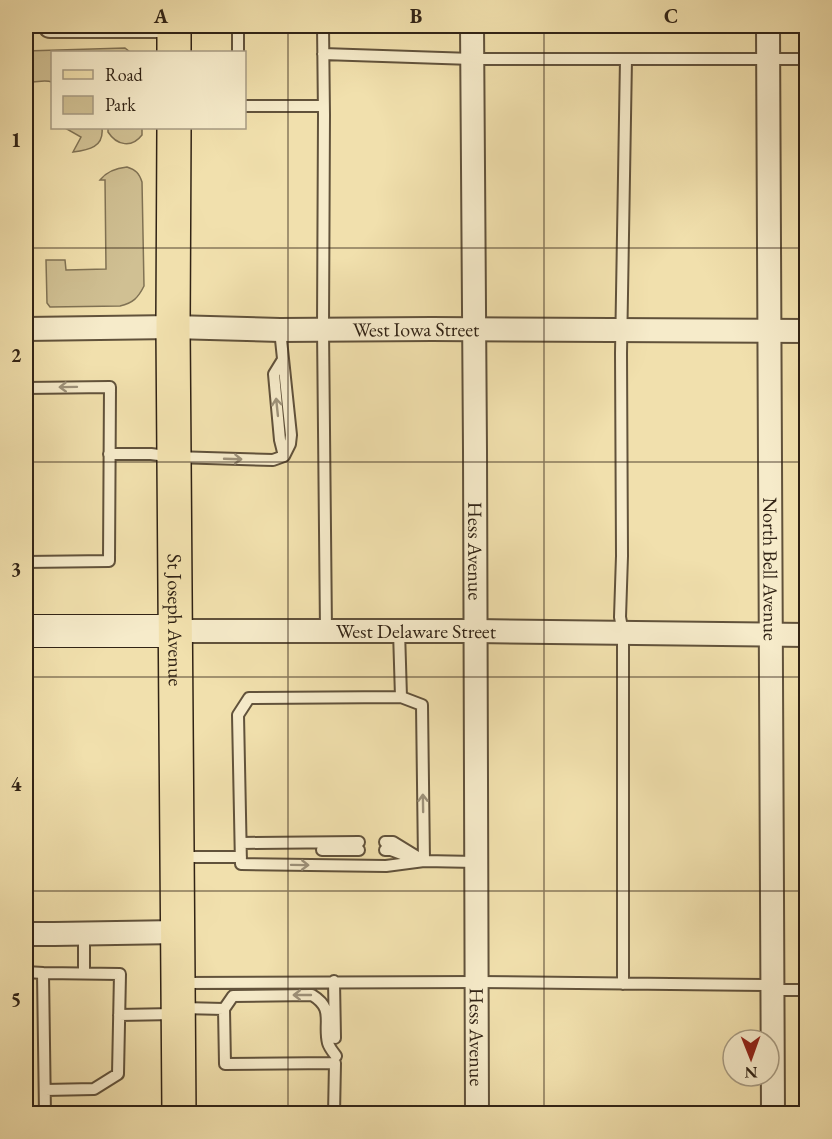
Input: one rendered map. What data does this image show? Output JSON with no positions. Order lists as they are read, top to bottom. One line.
{"streets":{"main road":["St Joseph Avenue","West Delaware Street"],"street":["West Iowa Street","Hess Avenue","North Bell Avenue"]},"crossings":[["West Iowa Street","Hess Avenue"],["West Iowa Street","North Bell Avenue"],["West Iowa Street","St Joseph Avenue"],["Hess Avenue","West Delaware Street"],["North Bell Avenue","West Delaware Street"],["St Joseph Avenue","West Delaware Street"]],"legend":["Road","Park"],"north":"bottom","grid":{"columns":["A","B","C"],"rows":["1","2","3","4","5"]}}
